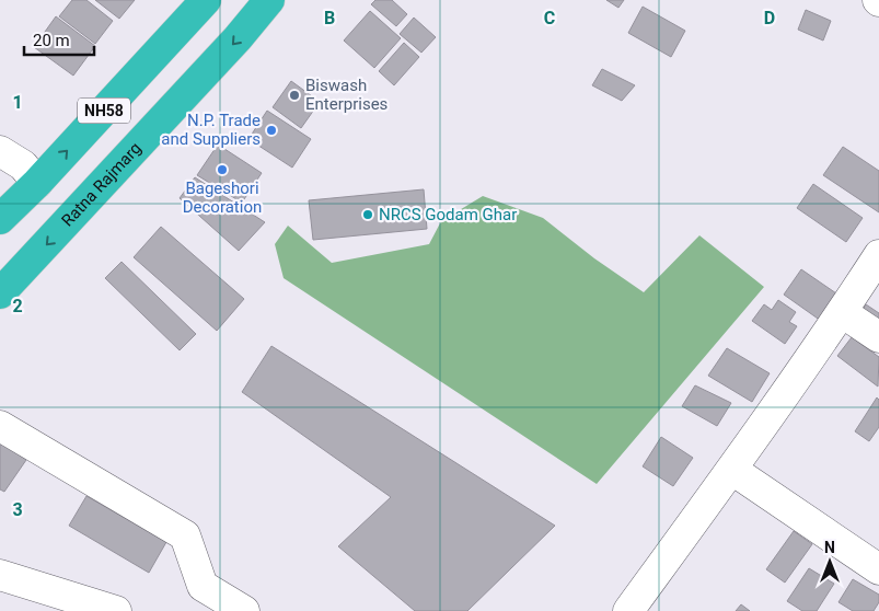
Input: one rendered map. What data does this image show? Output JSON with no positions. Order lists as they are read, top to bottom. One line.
{"streets":{"highway":["NH58","Ratna Rajmarg"]},"places":["Biswash Enterprises","N.P. Trade and Suppliers","Bageshori Decoration","NRCS Godam Ghar"],"scale_bar":"20 m","north":"top","grid":{"columns":["B","C","D"],"rows":["1","2","3"]}}
